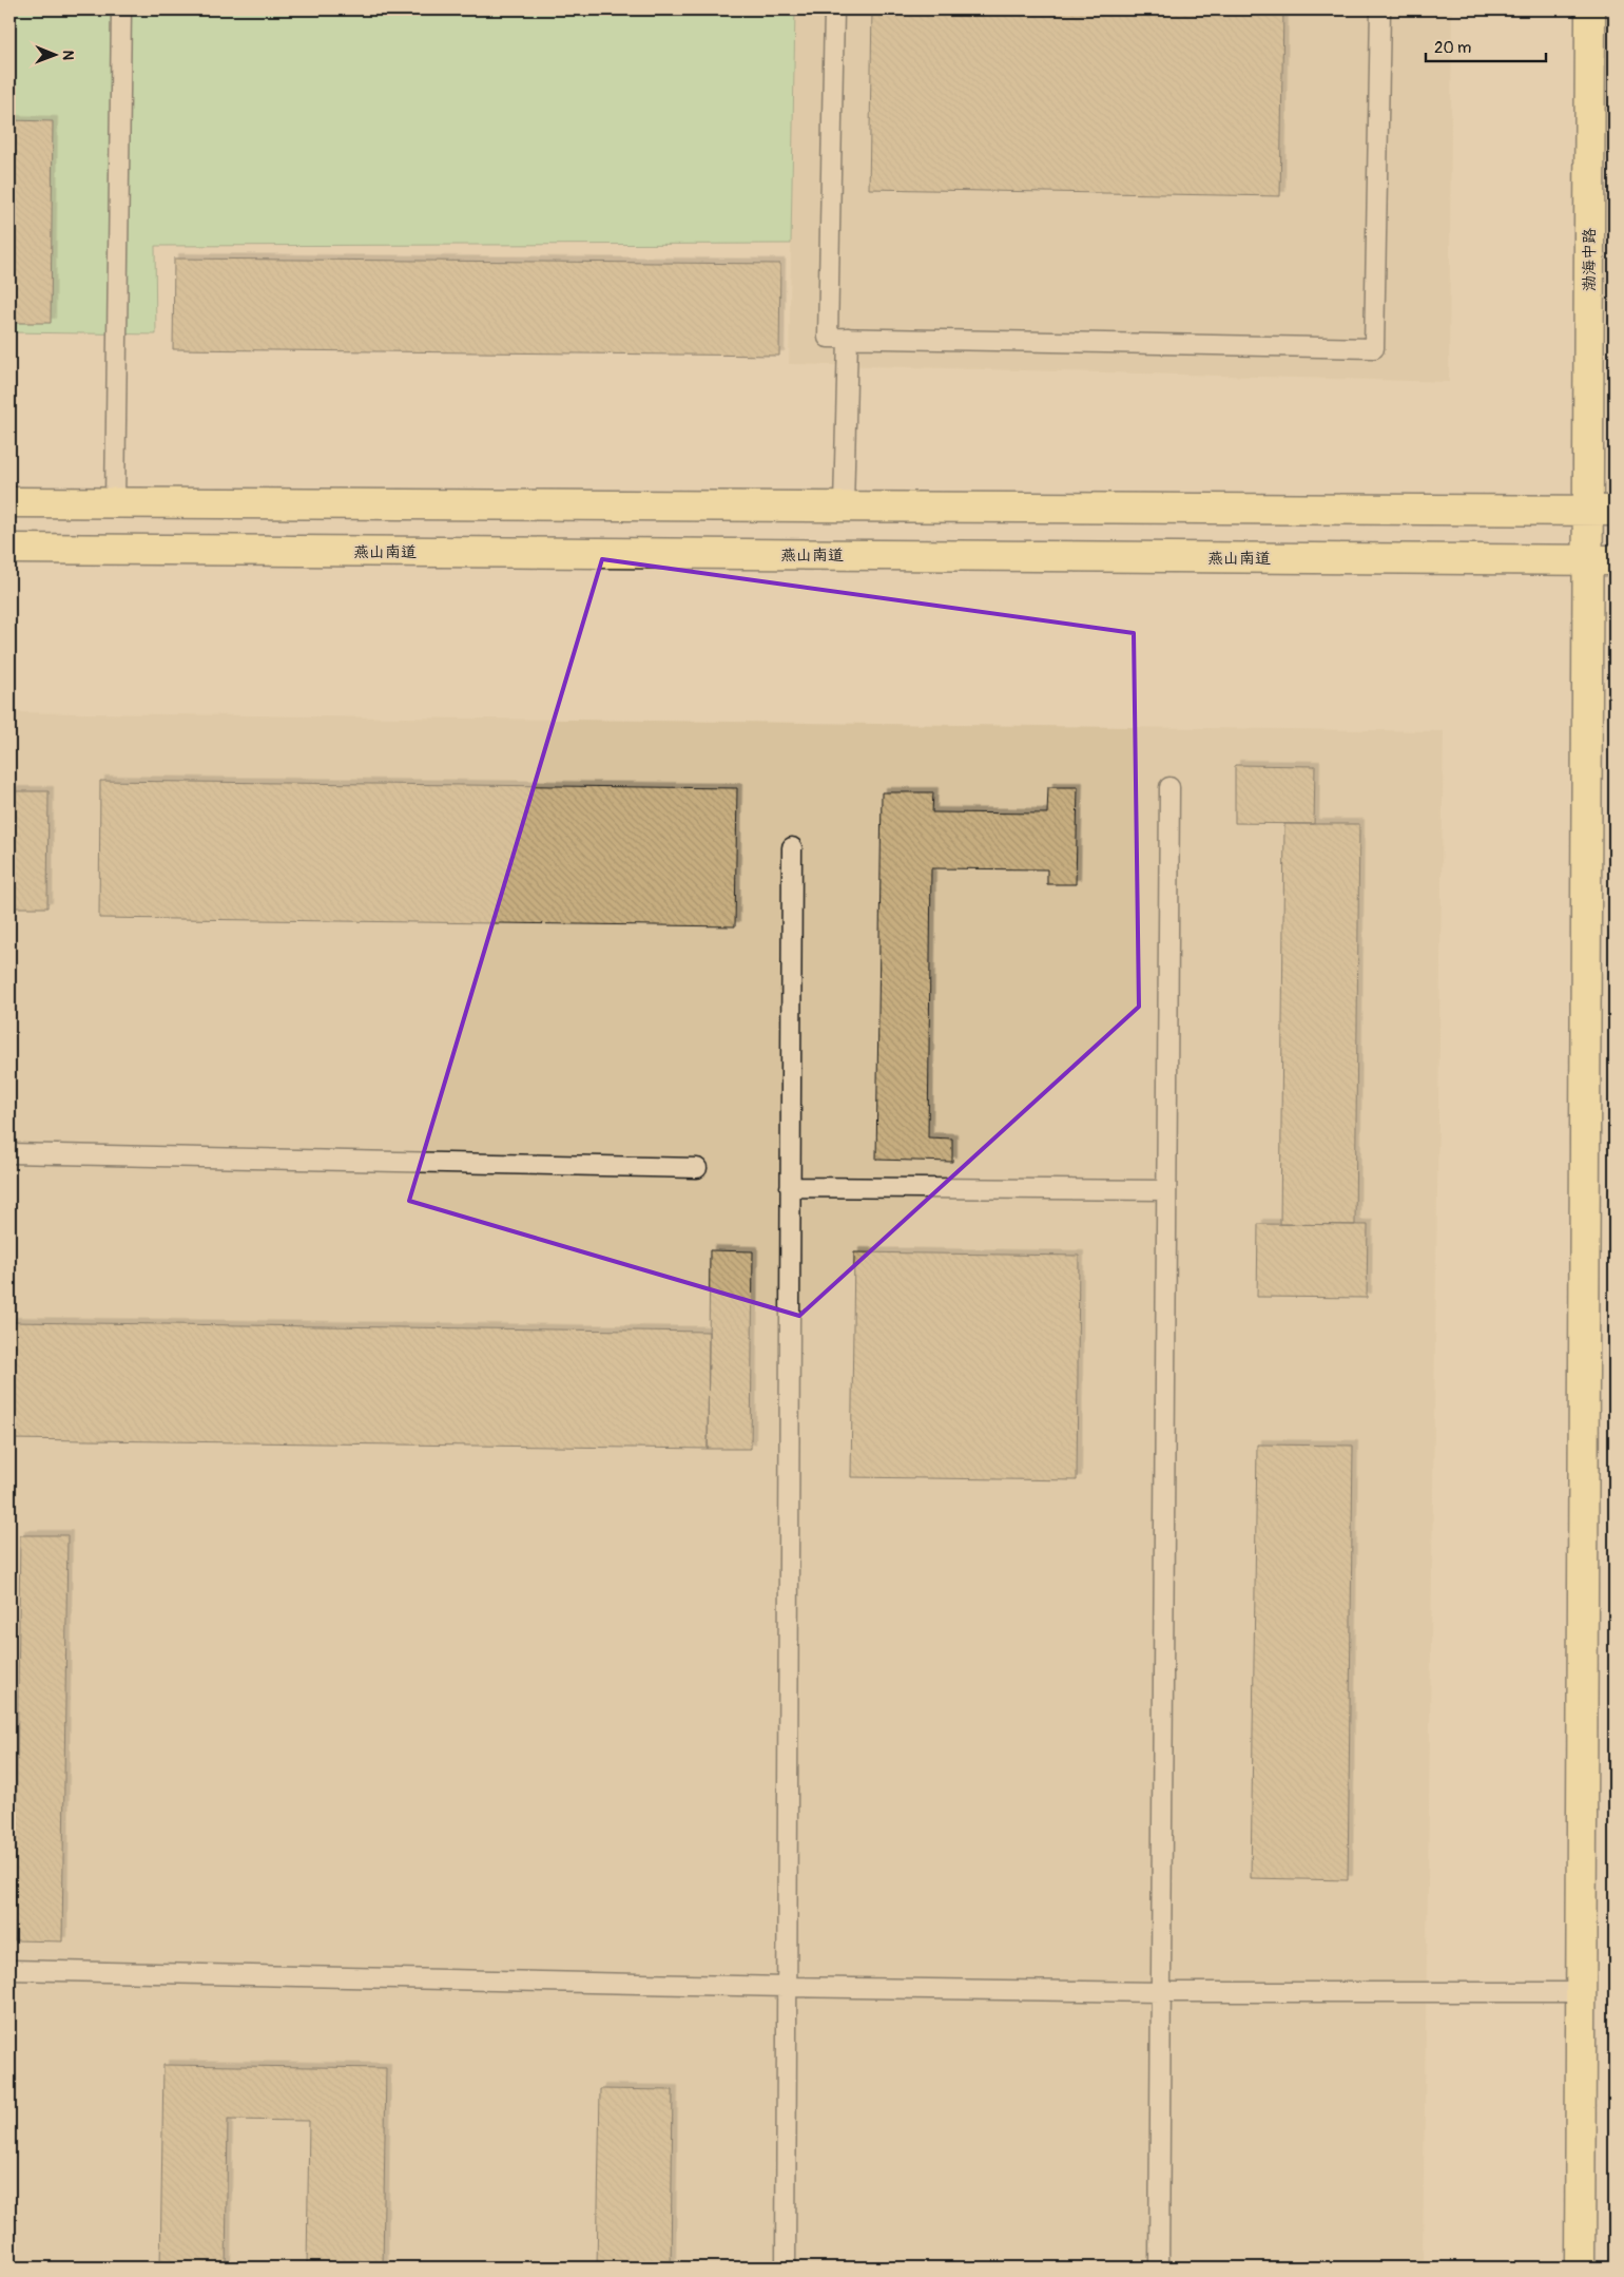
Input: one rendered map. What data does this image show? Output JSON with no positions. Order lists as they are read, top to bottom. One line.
{"streets":{"main road":["渤海中路","燕山南道"]},"crossings":[["渤海中路","燕山南道"]],"scale_bar":"20 m","north":"right"}
